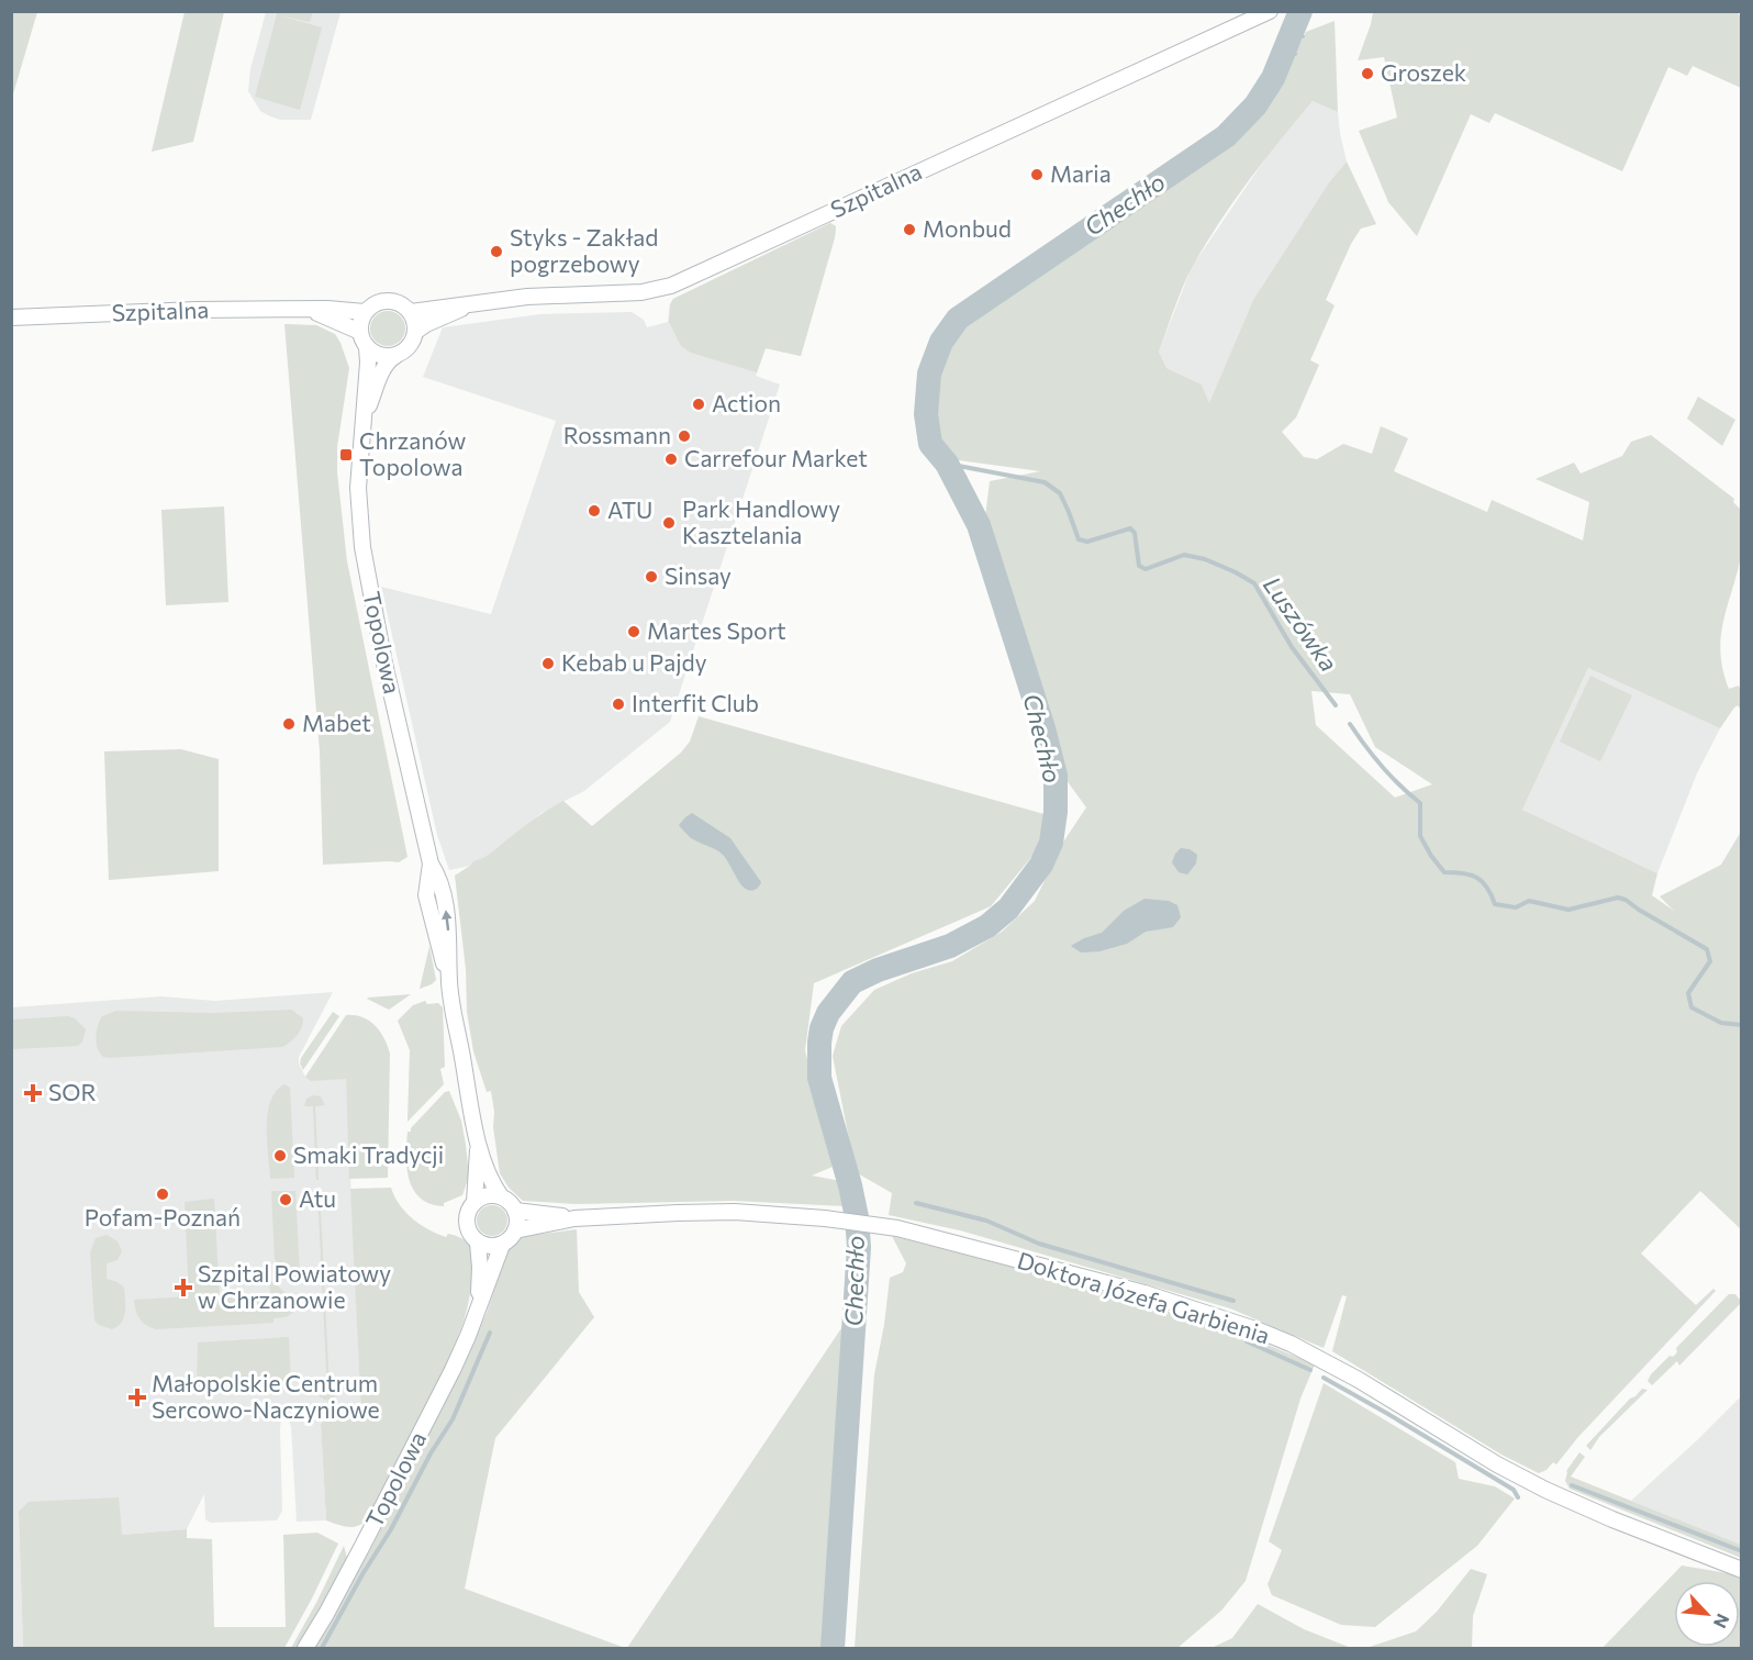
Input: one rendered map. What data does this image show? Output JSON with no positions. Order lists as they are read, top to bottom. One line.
{"streets":{"main road":["Szpitalna","Topolowa","Doktora Józefa Garbienia"]},"crossings":[["Szpitalna","Topolowa"],["Topolowa","Doktora Józefa Garbienia"]],"water":["Chechło","Luszówka"],"places":{"other":["Groszek","Maria","Monbud","Styks - Zakład pogrzebowy","Action","Rossmann","Carrefour Market","ATU","Park Handlowy Kasztelania","Sinsay","Martes Sport","Kebab u Pajdy","Interfit Club","Mabet","Smaki Tradycji","Pofam-Poznań","Atu"],"transit":["Chrzanów Topolowa"],"health":["SOR","Szpital Powiatowy w Chrzanowie","Małopolskie Centrum Sercowo-Naczyniowe"]},"north":"bottom right"}
